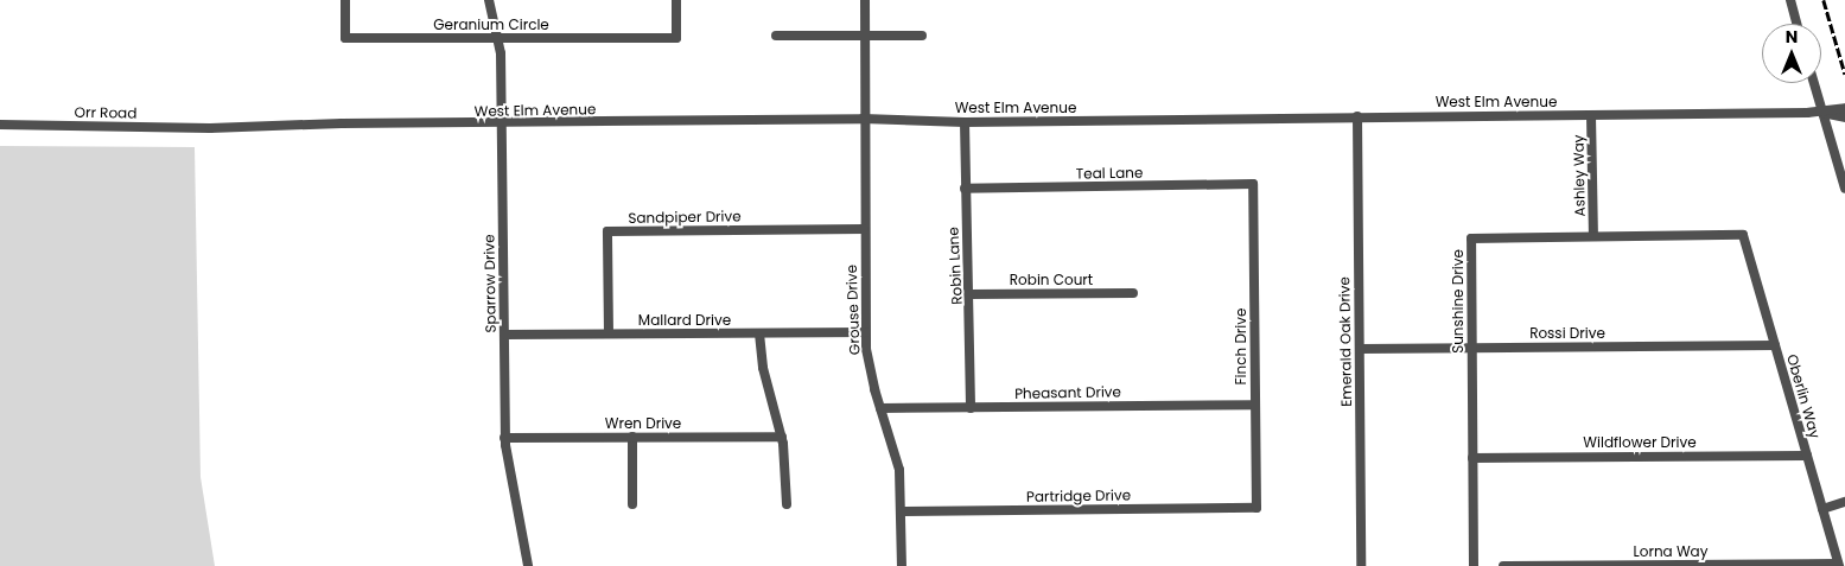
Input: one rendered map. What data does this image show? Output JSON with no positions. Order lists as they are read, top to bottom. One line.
{"streets":{"street":["Geranium Circle","West Elm Avenue","Orr Road","Teal Lane","Ashley Way","Sandpiper Drive","Robin Lane","Robin Court","Sparrow Drive","Sunshine Drive","Grouse Drive","Mallard Drive","Rossi Drive","Emerald Oak Drive","Finch Drive","Pheasant Drive","Oberlin Way","Wren Drive","Wildflower Drive","Partridge Drive","Lorna Way"]},"crossings":[["Geranium Circle","Sparrow Drive"],["West Elm Avenue","Orr Road"],["West Elm Avenue","Ashley Way"],["West Elm Avenue","Robin Lane"],["West Elm Avenue","Sparrow Drive"],["West Elm Avenue","Grouse Drive"],["West Elm Avenue","Emerald Oak Drive"],["Teal Lane","Robin Lane"],["Teal Lane","Finch Drive"],["Ashley Way","Sunshine Drive"],["Sandpiper Drive","Grouse Drive"],["Sandpiper Drive","Mallard Drive"],["Robin Lane","Robin Court"],["Robin Lane","Pheasant Drive"],["Sparrow Drive","Mallard Drive"],["Sparrow Drive","Wren Drive"],["Sunshine Drive","Rossi Drive"],["Sunshine Drive","Oberlin Way"],["Sunshine Drive","Wildflower Drive"],["Grouse Drive","Mallard Drive"],["Grouse Drive","Pheasant Drive"],["Grouse Drive","Partridge Drive"],["Rossi Drive","Emerald Oak Drive"],["Rossi Drive","Oberlin Way"],["Finch Drive","Pheasant Drive"],["Finch Drive","Partridge Drive"],["Oberlin Way","Wildflower Drive"],["Oberlin Way","Lorna Way"]],"north":"top"}
